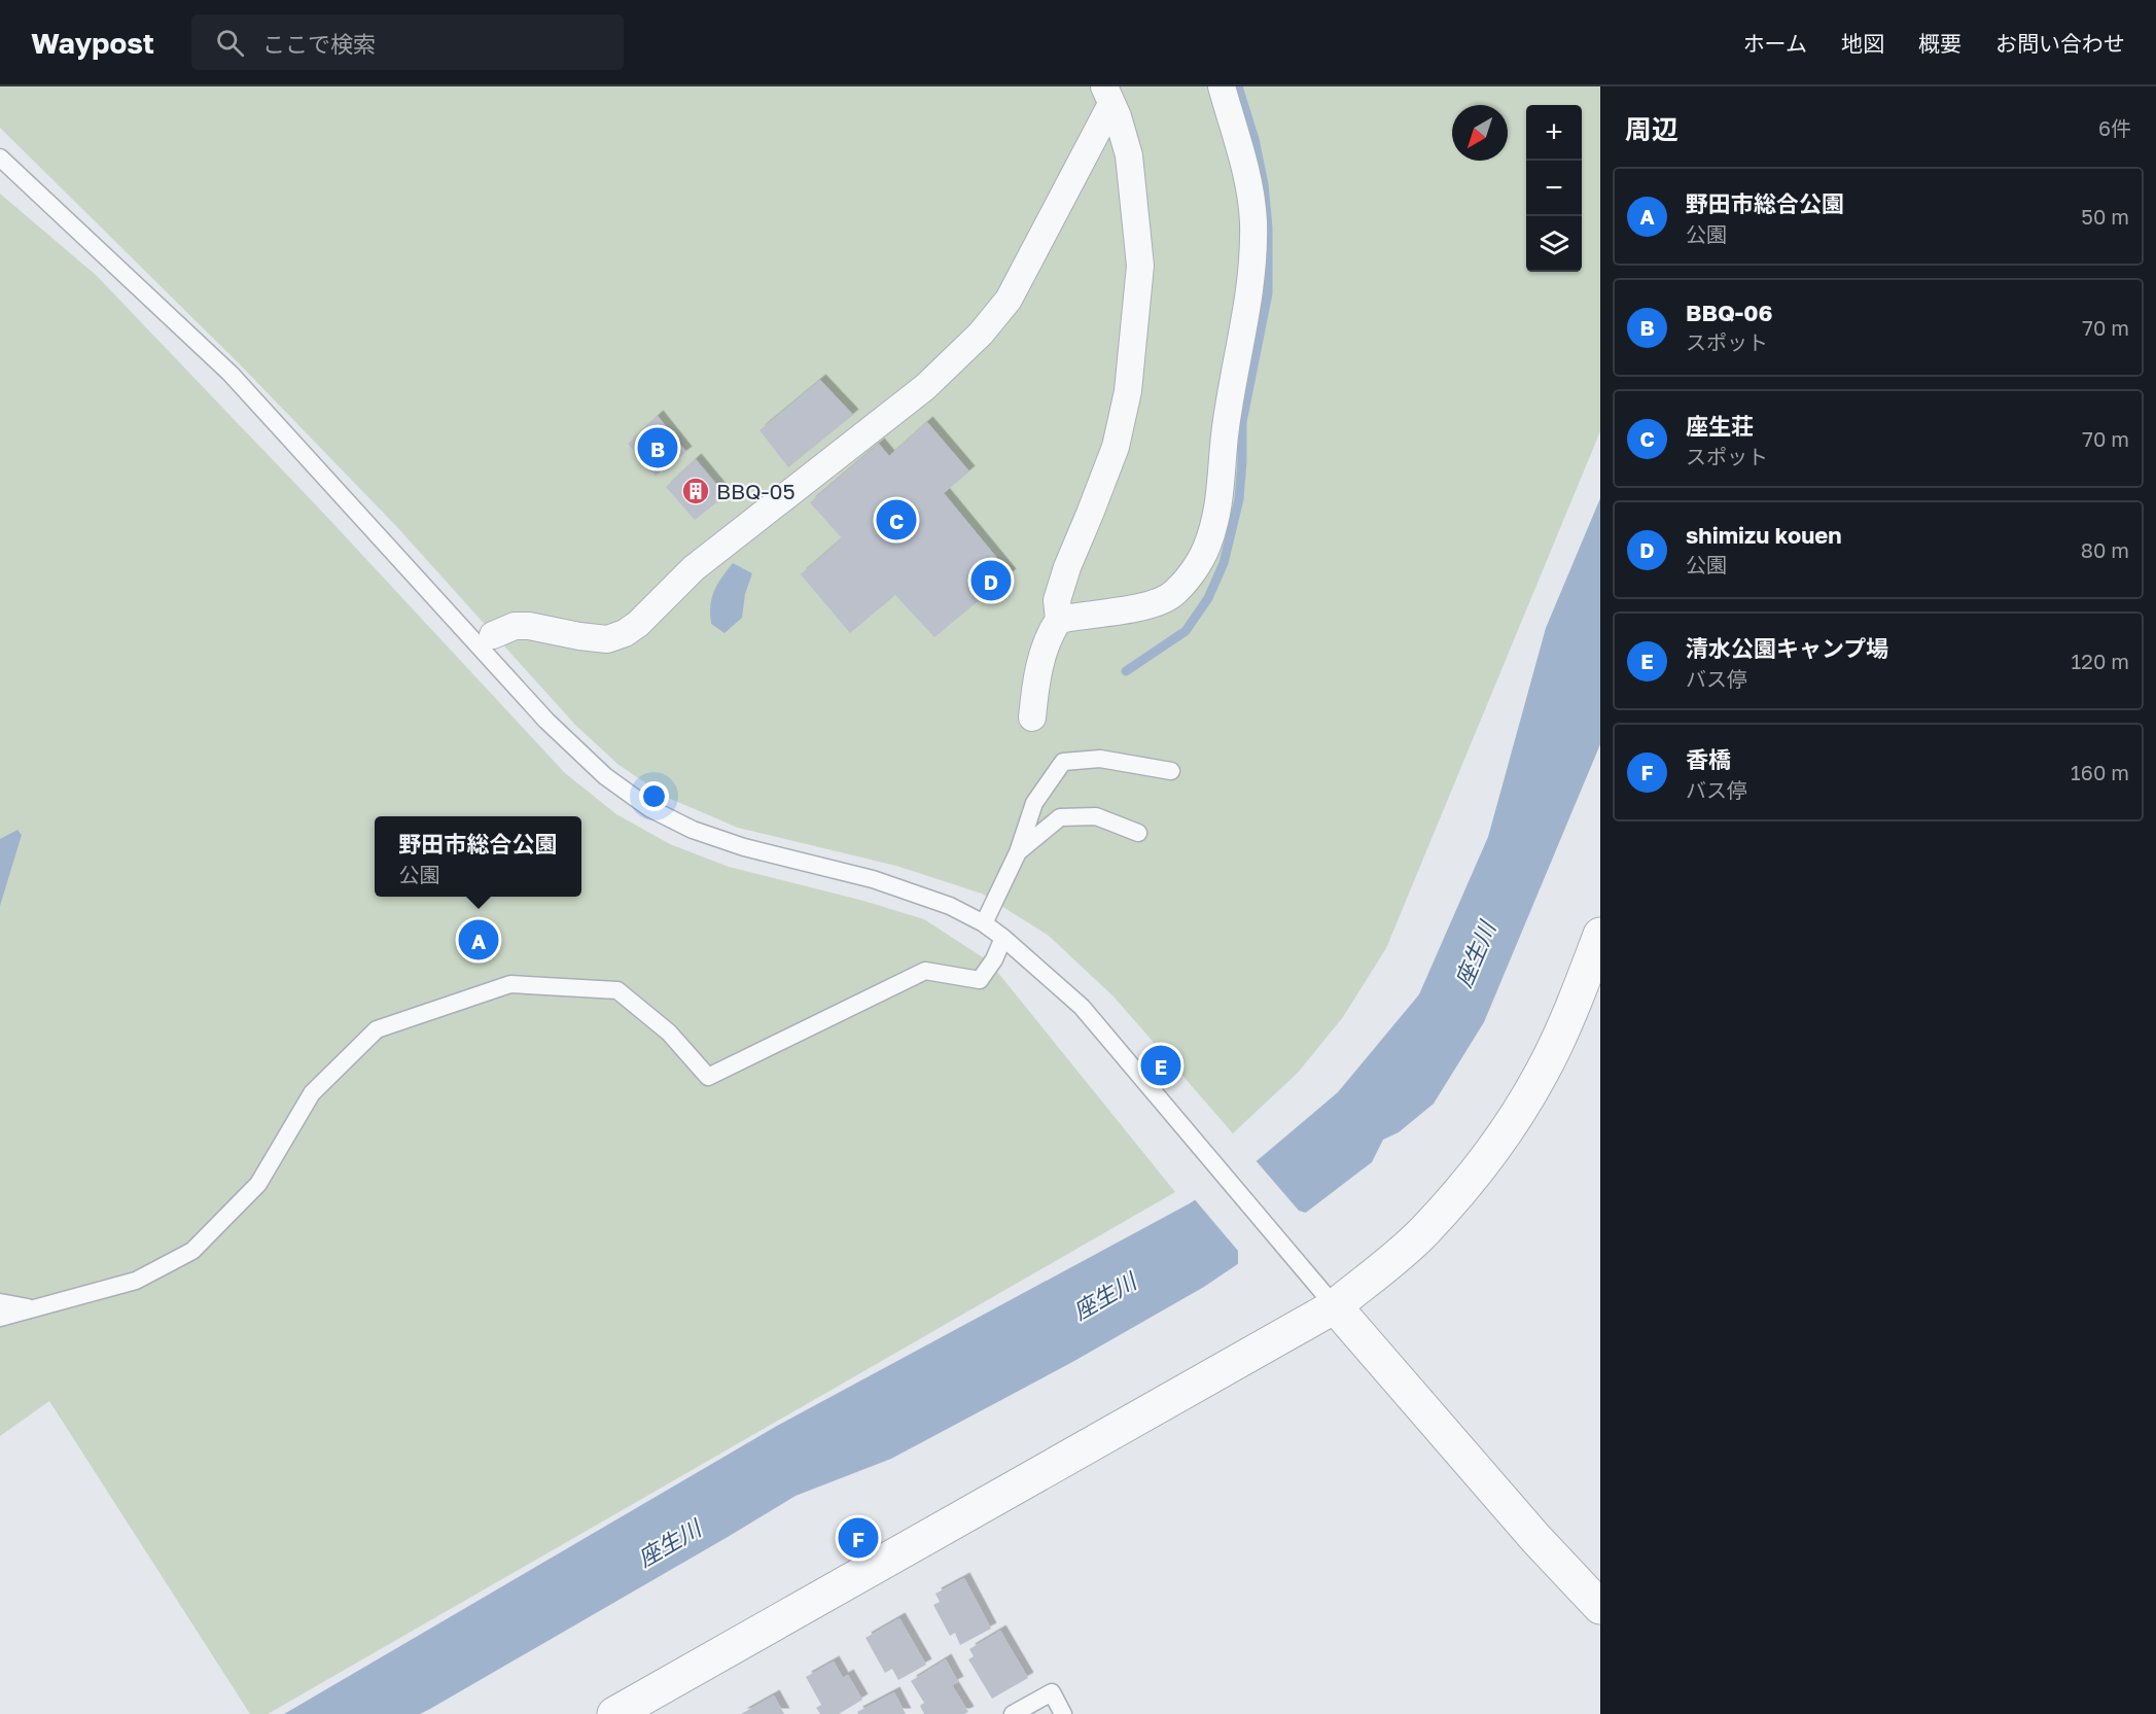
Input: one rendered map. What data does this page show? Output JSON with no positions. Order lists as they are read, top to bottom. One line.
{"water":["座生川"],"places":{"building":["BBQ-05"]},"north":"bottom left","page":{"header":"Waypost","search":"ここで検索","nav":["ホーム","地図","概要","お問い合わせ"],"heading":["周辺","6件"],"map_buttons":["+","−"],"list":[{"mark":"A","name":"野田市総合公園","note":"公園","value":"50 m"},{"mark":"B","name":"BBQ-06","note":"スポット","value":"70 m"},{"mark":"C","name":"座生荘","note":"スポット","value":"70 m"},{"mark":"D","name":"shimizu kouen","note":"公園","value":"80 m"},{"mark":"E","name":"清水公園キャンプ場","note":"バス停","value":"120 m"},{"mark":"F","name":"香橋","note":"バス停","value":"160 m"}],"pins":["B","C","D","A","E","F"],"popup":["野田市総合公園","公園"]}}
